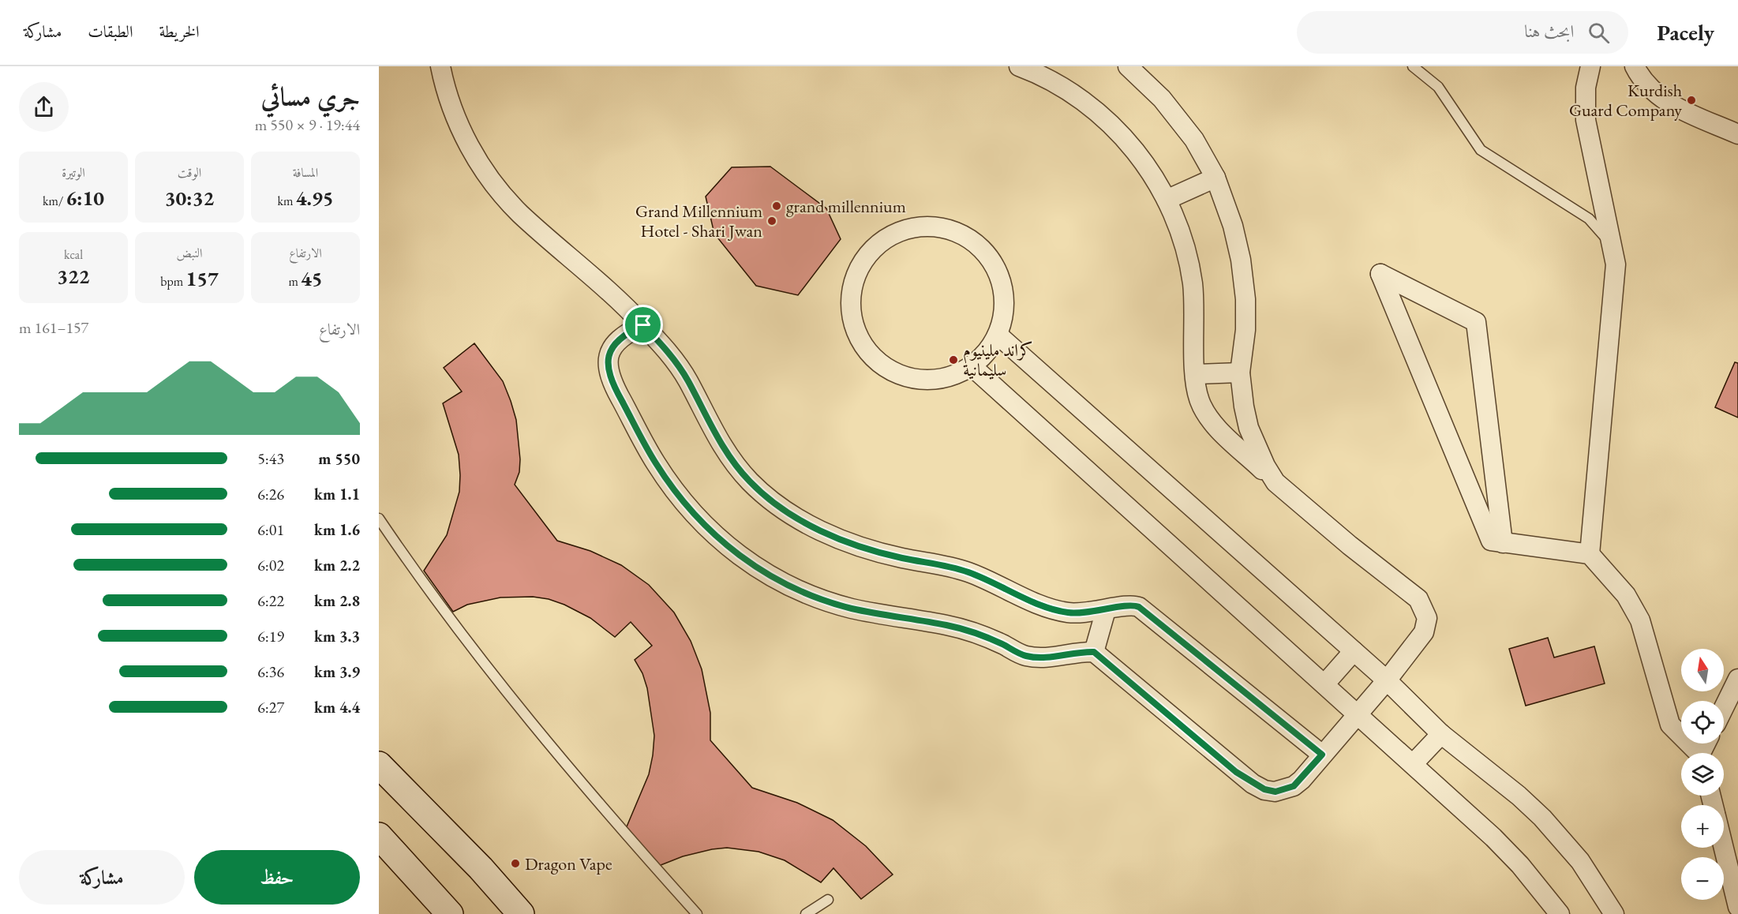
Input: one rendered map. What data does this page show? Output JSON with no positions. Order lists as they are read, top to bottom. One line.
{"places":["Kurdish Guard Company","grand millennium","Grand Millennium Hotel - Shari Jwan","كراند ملينيوم سليمانية","Dragon Vape"],"north":"top","page":{"header":"Pacely","search":"ابحث هنا","nav":["الخريطة","الطبقات","مشاركة"],"heading":["جري مسائي","19:44 · 9 × 550 m"],"stats":[["المسافة","4.95 km"],["الوقت","30:32"],["الوتيرة","6:10 /km"],["الارتفاع","45 m"],["النبض","157 bpm"],["kcal","322"]],"chart":["الارتفاع","157–161 m"],"list":[{"name":"550 m","note":"5:43"},{"name":"1.1 km","note":"6:26"},{"name":"1.6 km","note":"6:01"},{"name":"2.2 km","note":"6:02"},{"name":"2.8 km","note":"6:22"},{"name":"3.3 km","note":"6:19"},{"name":"3.9 km","note":"6:36"},{"name":"4.4 km","note":"6:27"}],"map_buttons":["+","−"],"buttons":["حفظ","مشاركة"]}}
